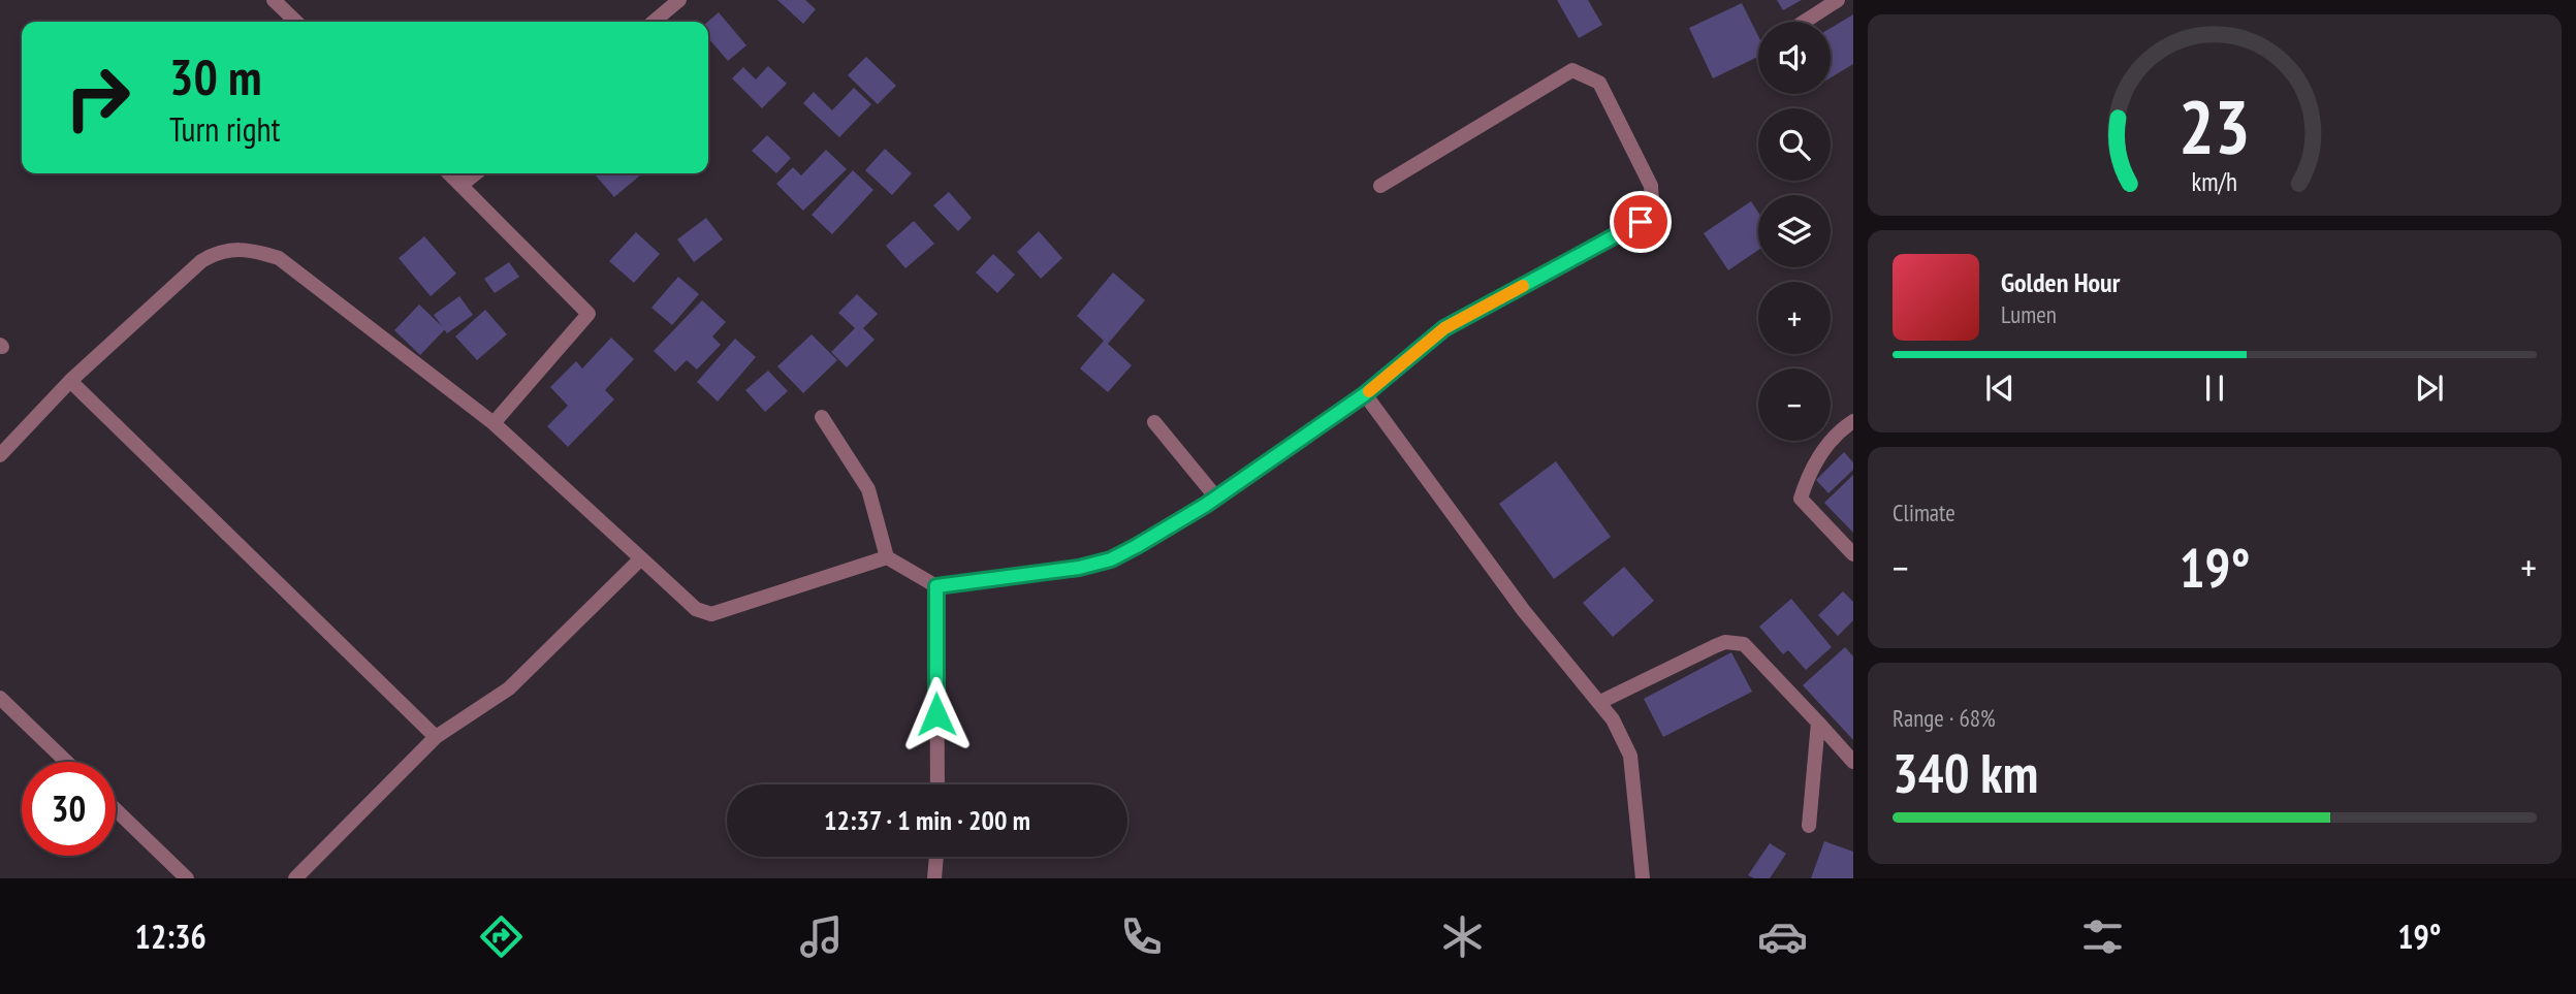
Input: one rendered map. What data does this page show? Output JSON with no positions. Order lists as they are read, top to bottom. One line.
{"page":{"map_buttons":["+","−"],"turn":["30 m","Turn right"],"song":["Golden Hour","Lumen"],"tile":["Climate",["Range · 68%","340 km"]],"heat":["−","19°","+"],"limit":"30","trip":"12:37 · 1 min · 200 m","tabs":["12:36","19°"],"gauge":["23","km/h"]}}
